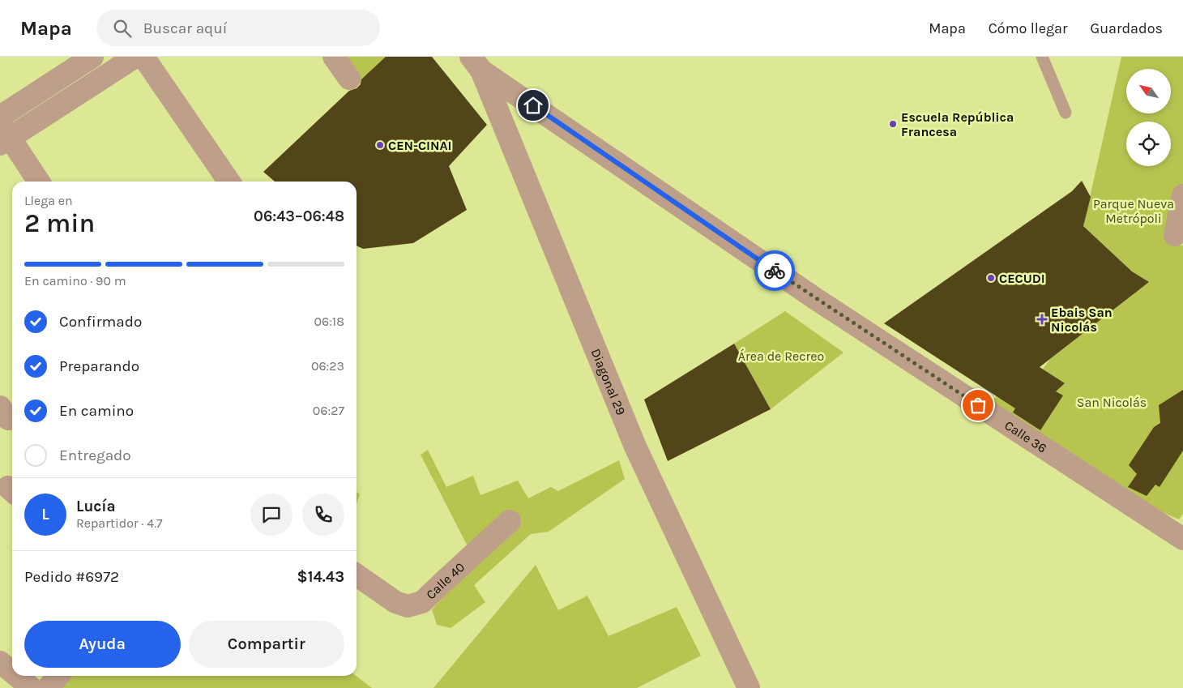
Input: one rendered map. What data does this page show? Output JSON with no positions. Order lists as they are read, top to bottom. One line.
{"streets":{"street":["Diagonal 29","Calle 36","Calle 40"]},"crossings":[["Diagonal 29","Calle 36"]],"parks":["Parque Nueva Metrópoli","Área de Recreo","San Nicolás"],"places":{"other":["Escuela República Francesa","CEN-CINAI","CECUDI"],"health":["Ebais San Nicolás"]},"north":"top left","page":{"header":"Mapa","search":"Buscar aquí","nav":["Mapa","Cómo llegar","Guardados"],"heading":["2 min","Llega en","06:43–06:48"],"panel":["Lucía","Repartidor · 4.7","Pedido #6972","$14.43"],"bar":"En camino · 90 m","list":[["Confirmado","06:18"],["Preparando","06:23"],["En camino","06:27"],"Entregado"],"round":"L","buttons":["Ayuda","Compartir"]}}
